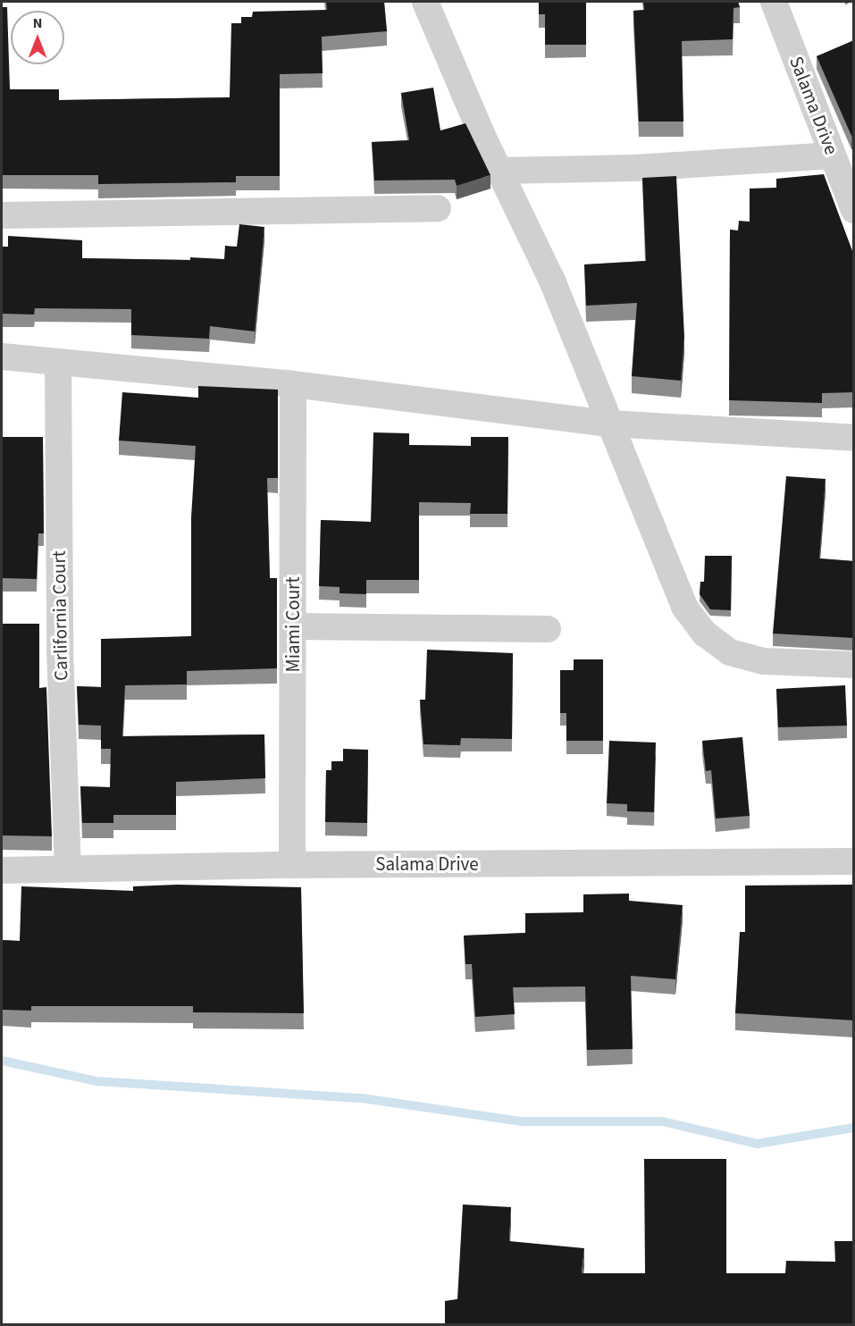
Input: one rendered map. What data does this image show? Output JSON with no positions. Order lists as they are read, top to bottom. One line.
{"streets":{"street":["Salama Drive","Carlifornia Court","Miami Court"]},"crossings":[["Salama Drive","Carlifornia Court"],["Salama Drive","Miami Court"]],"north":"top"}
